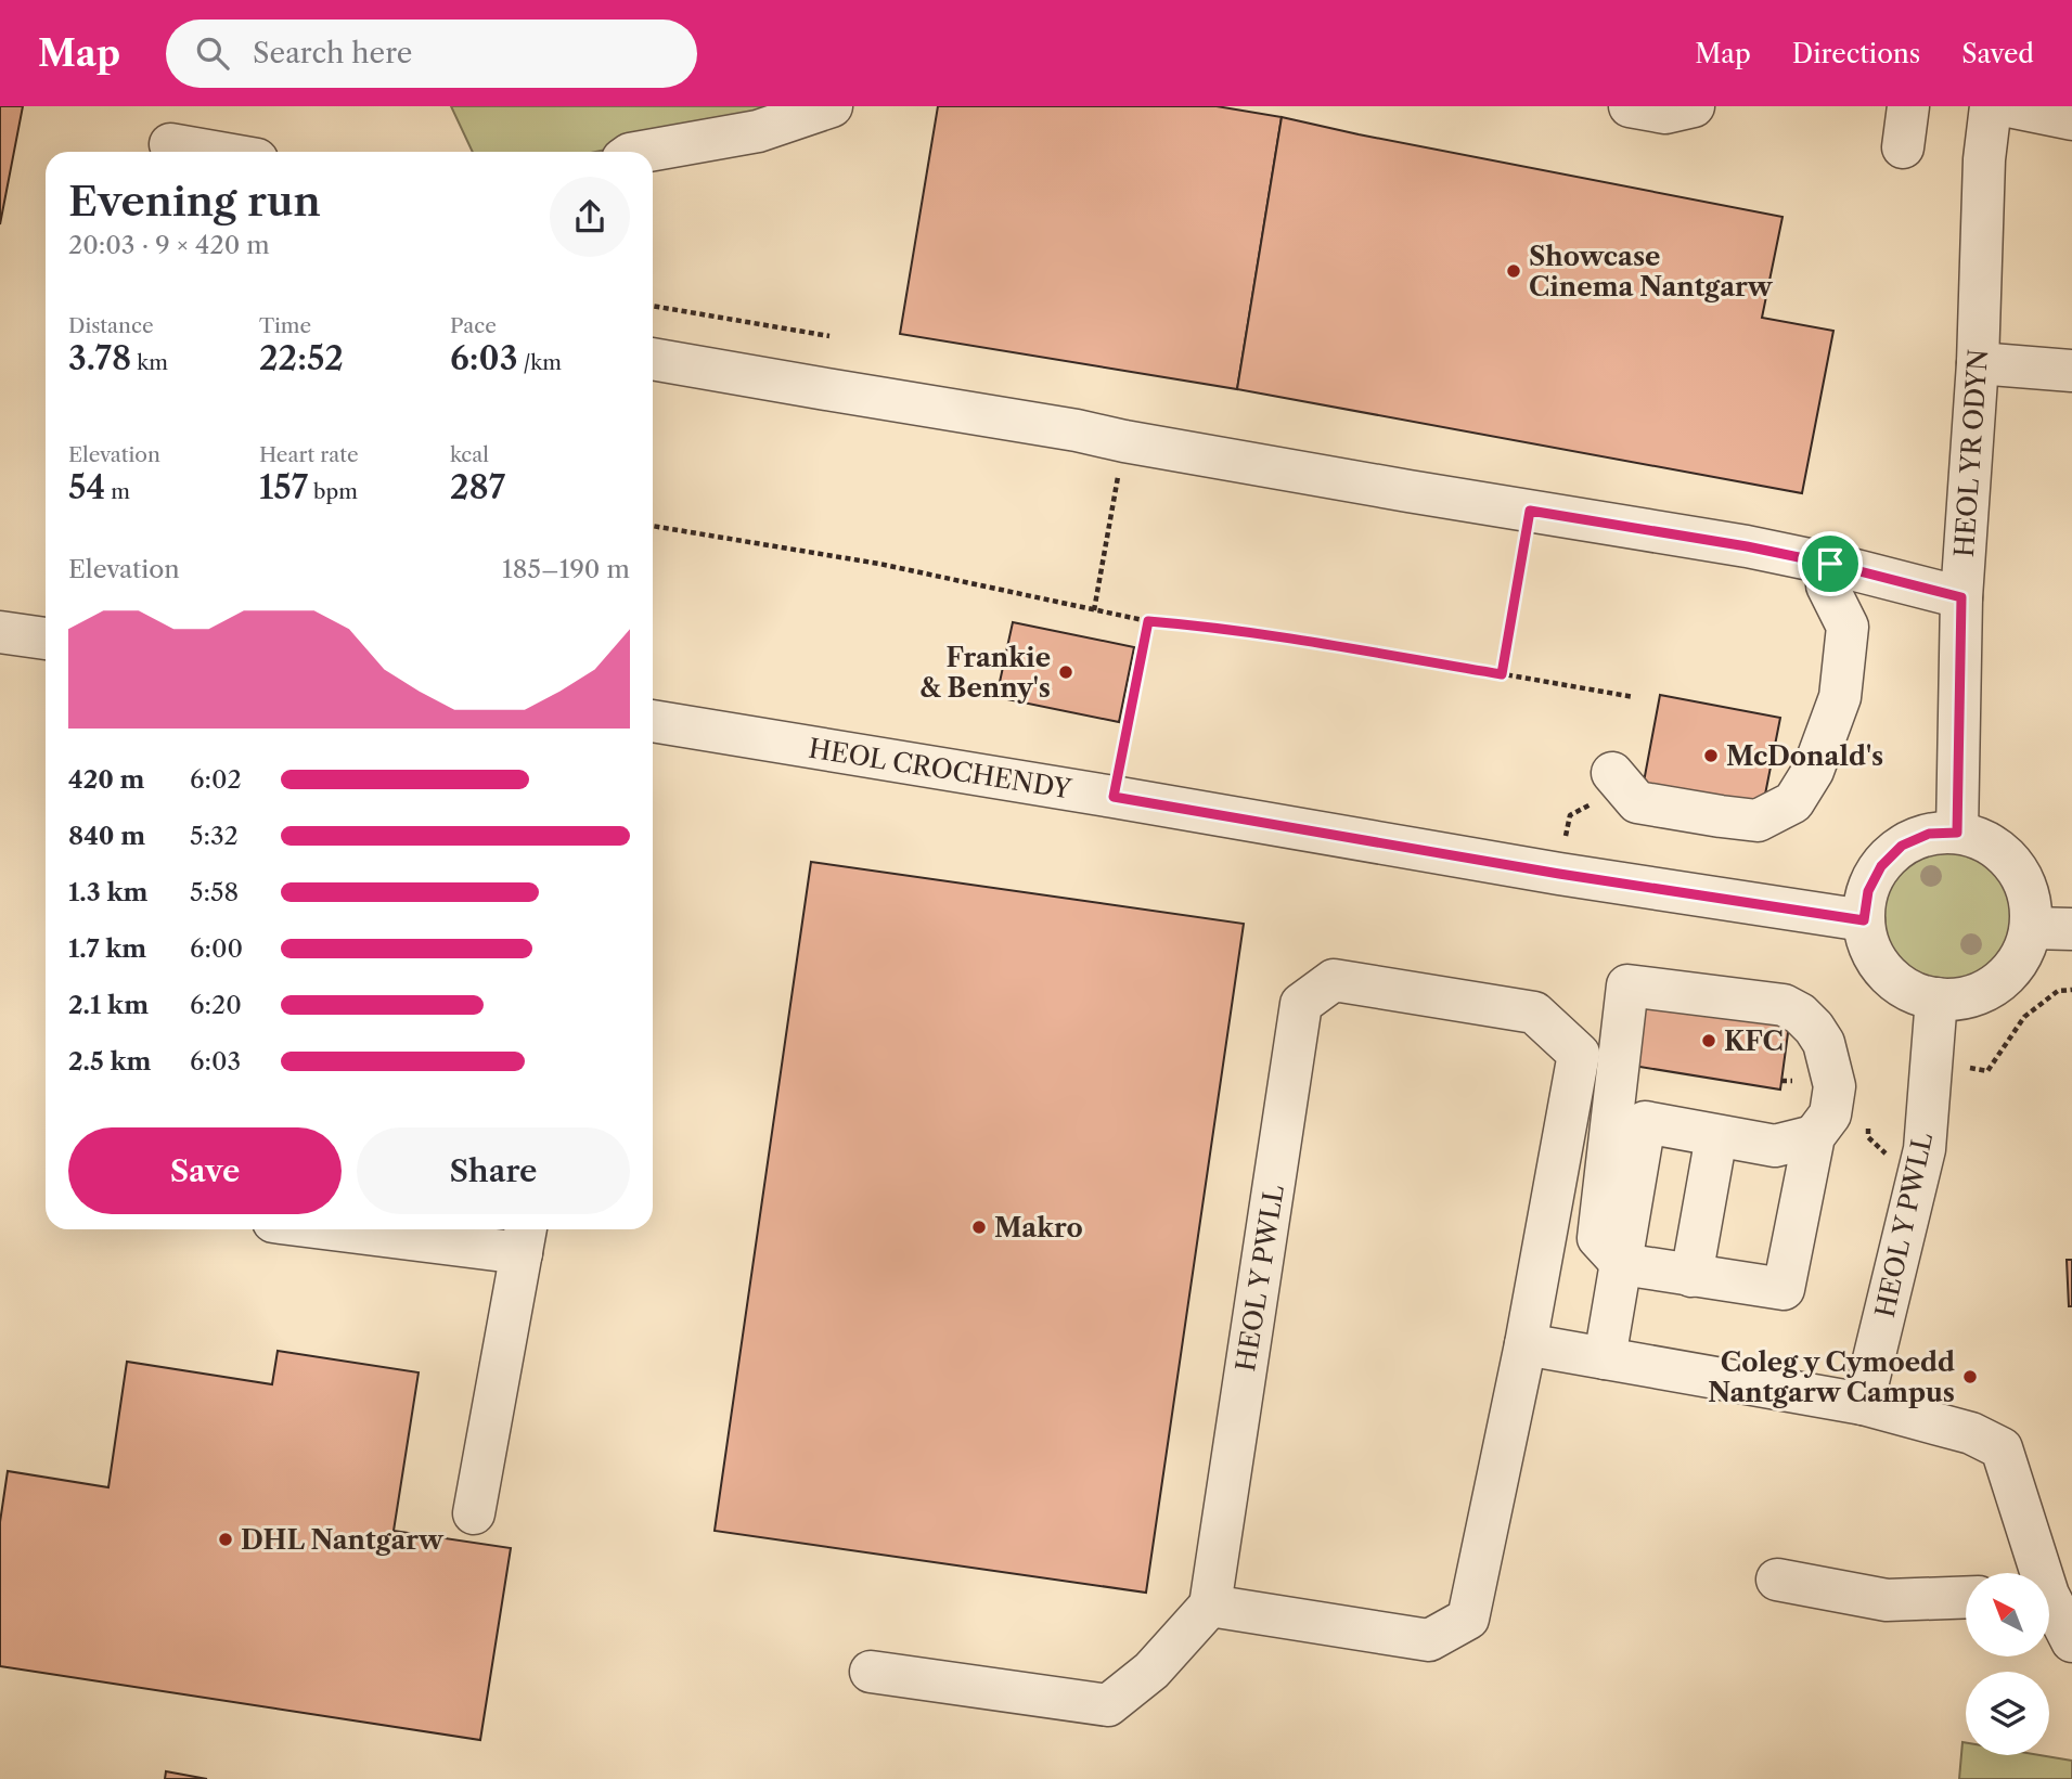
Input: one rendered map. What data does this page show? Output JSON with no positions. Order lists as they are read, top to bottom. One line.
{"streets":{"street":["HEOL YR ODYN","HEOL CROCHENDY","HEOL Y PWLL"]},"crossings":[["HEOL YR ODYN","HEOL CROCHENDY"],["HEOL YR ODYN","HEOL Y PWLL"],["HEOL CROCHENDY","HEOL Y PWLL"]],"places":["Showcase Cinema Nantgarw","Frankie & Benny's","McDonald's","KFC","Makro","Coleg y Cymoedd Nantgarw Campus","DHL Nantgarw"],"north":"top left","page":{"header":"Map","search":"Search here","nav":["Map","Directions","Saved"],"heading":["Evening run","20:03 · 9 × 420 m"],"stats":[["Distance","3.78 km"],["Time","22:52"],["Pace","6:03 /km"],["Elevation","54 m"],["Heart rate","157 bpm"],["kcal","287"]],"chart":["Elevation","185–190 m"],"list":[{"name":"420 m","note":"6:02"},{"name":"840 m","note":"5:32"},{"name":"1.3 km","note":"5:58"},{"name":"1.7 km","note":"6:00"},{"name":"2.1 km","note":"6:20"},{"name":"2.5 km","note":"6:03"}],"buttons":["Save","Share"]}}
